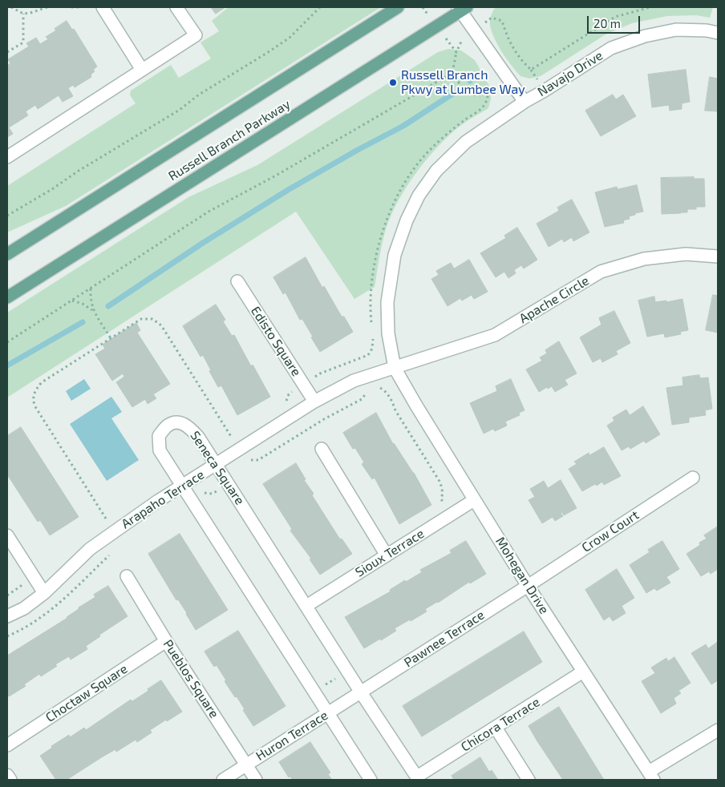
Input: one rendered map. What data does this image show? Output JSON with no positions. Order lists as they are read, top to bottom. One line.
{"streets":{"main road":["Russell Branch Parkway"],"street":["Navajo Drive","Apache Circle","Edisto Square","Seneca Square","Arapaho Terrace","Crow Court","Sioux Terrace","Mohegan Drive","Pawnee Terrace","Pueblos Square","Choctaw Square","Chicora Terrace","Huron Terrace"]},"crossings":[["Navajo Drive","Apache Circle"],["Navajo Drive","Arapaho Terrace"],["Navajo Drive","Mohegan Drive"],["Apache Circle","Arapaho Terrace"],["Apache Circle","Mohegan Drive"],["Edisto Square","Arapaho Terrace"],["Seneca Square","Arapaho Terrace"],["Seneca Square","Sioux Terrace"],["Seneca Square","Pawnee Terrace"],["Seneca Square","Chicora Terrace"],["Seneca Square","Huron Terrace"],["Arapaho Terrace","Mohegan Drive"],["Crow Court","Mohegan Drive"],["Crow Court","Pawnee Terrace"],["Sioux Terrace","Mohegan Drive"],["Mohegan Drive","Pawnee Terrace"],["Mohegan Drive","Chicora Terrace"],["Pawnee Terrace","Huron Terrace"],["Pueblos Square","Choctaw Square"],["Pueblos Square","Huron Terrace"]],"places":["Russell Branch Pkwy at Lumbee Way"],"scale_bar":"20 m"}
